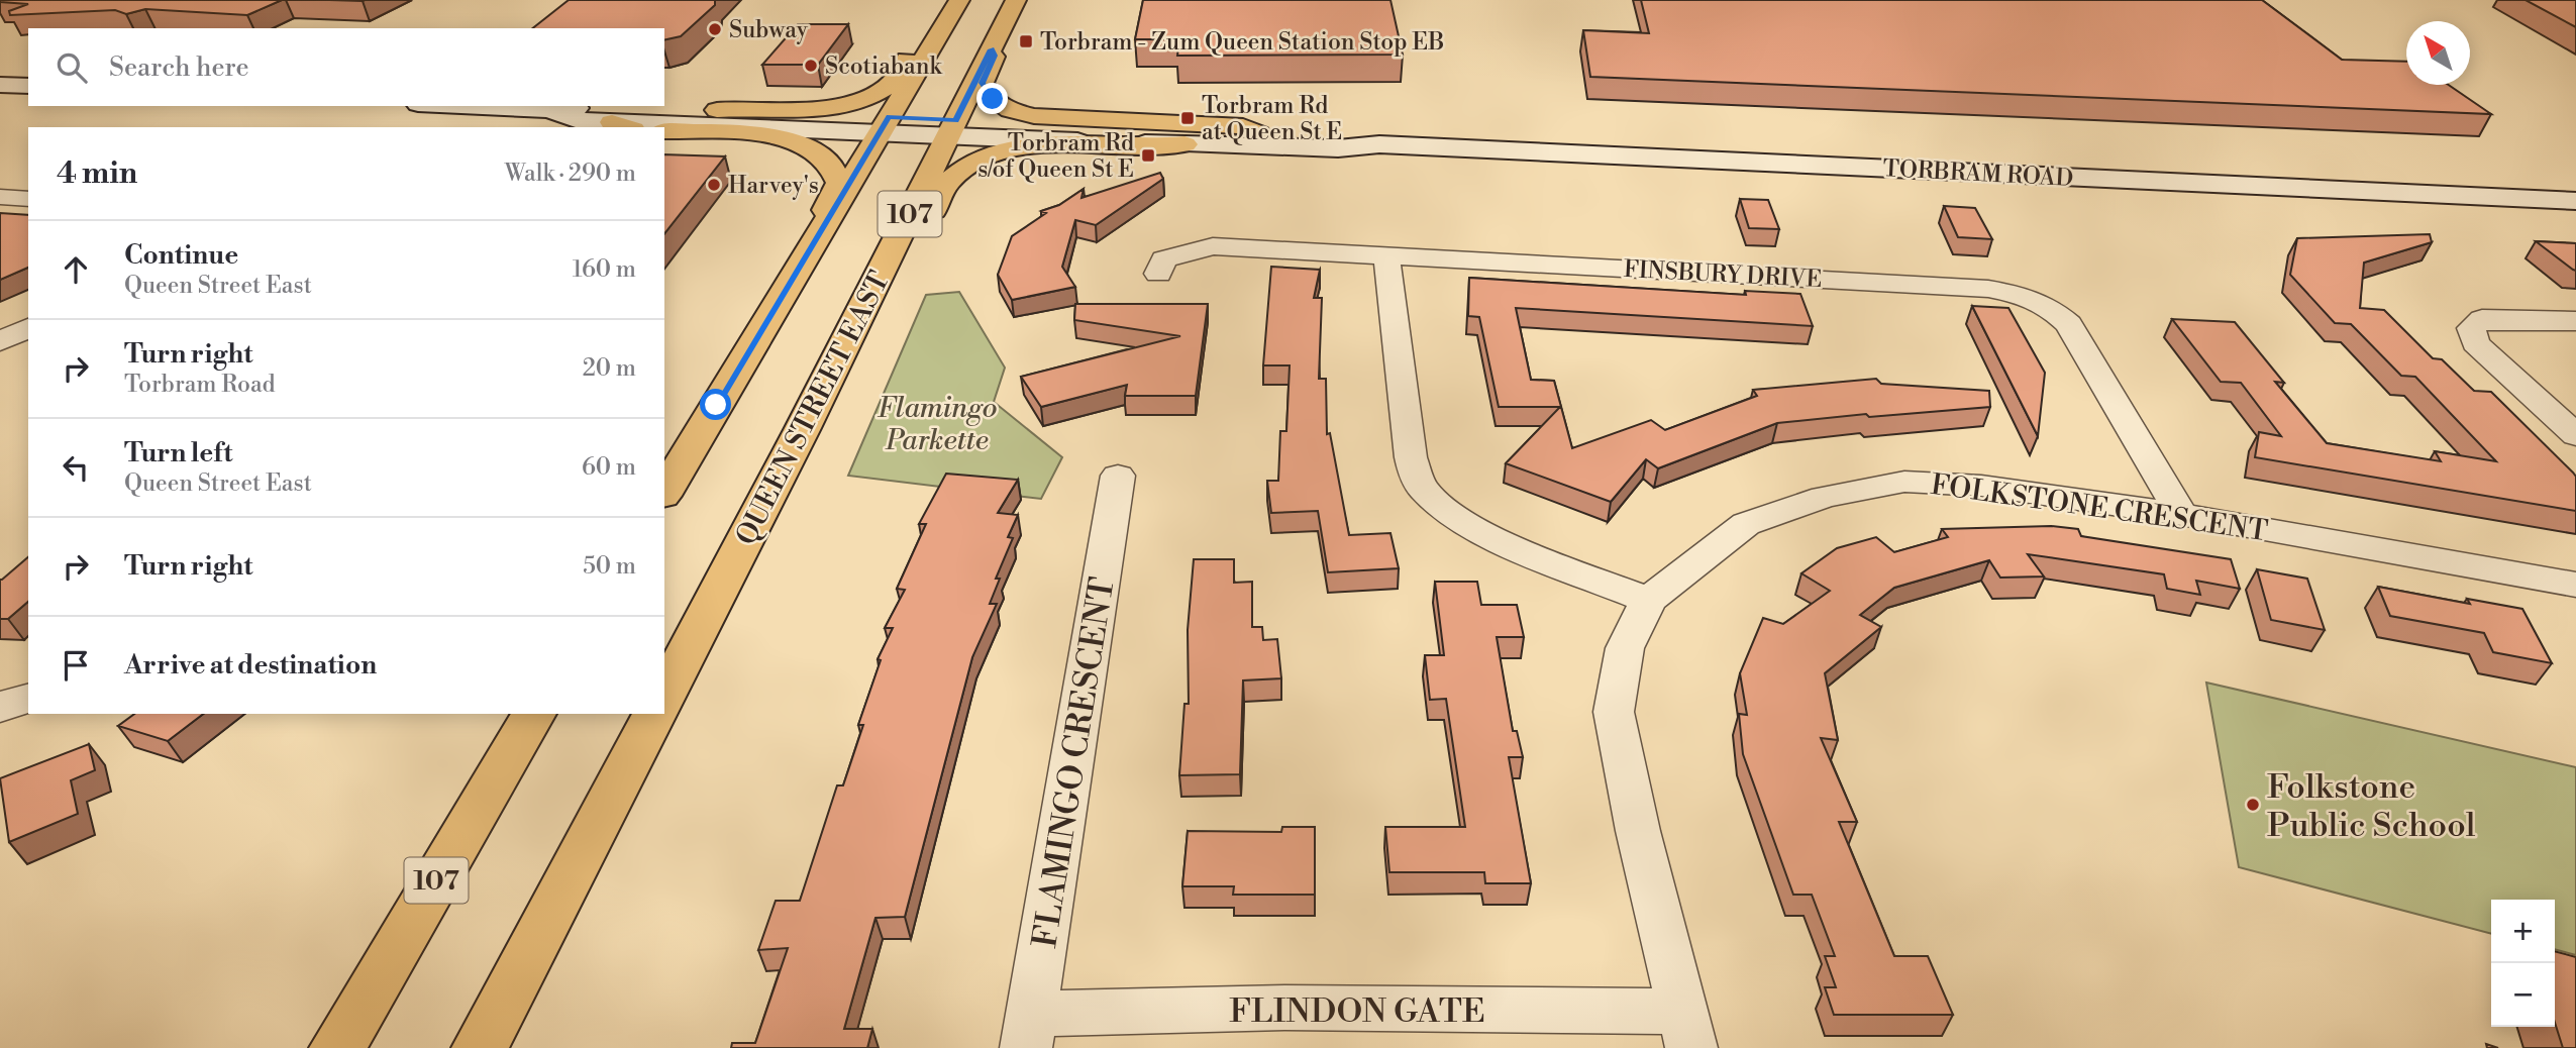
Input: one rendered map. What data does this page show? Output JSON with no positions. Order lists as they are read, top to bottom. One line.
{"streets":{"main road":["TORBRAM ROAD","107","QUEEN STREET EAST"],"street":["FINSBURY DRIVE","FOLKSTONE CRESCENT","FLAMINGO CRESCENT","FLINDON GATE"]},"crossings":[["TORBRAM ROAD","107"],["TORBRAM ROAD","QUEEN STREET EAST"],["FINSBURY DRIVE","FOLKSTONE CRESCENT"],["FOLKSTONE CRESCENT","FLINDON GATE"],["FLAMINGO CRESCENT","FLINDON GATE"]],"parks":["Flamingo Parkette"],"places":{"other":["Subway","Scotiabank","Harvey's","Folkstone Public School"],"transit":["Torbram - Zum Queen Station Stop EB","Torbram Rd at Queen St E","Torbram Rd s/of Queen St E"]},"north":"top left","page":{"search":"Search here","heading":["4 min","Walk · 290 m"],"list":[["Continue","Queen Street East","160 m"],["Turn right","Torbram Road","20 m"],["Turn left","Queen Street East","60 m"],["Turn right","50 m"],"Arrive at destination"],"map_buttons":["+","−"]}}
